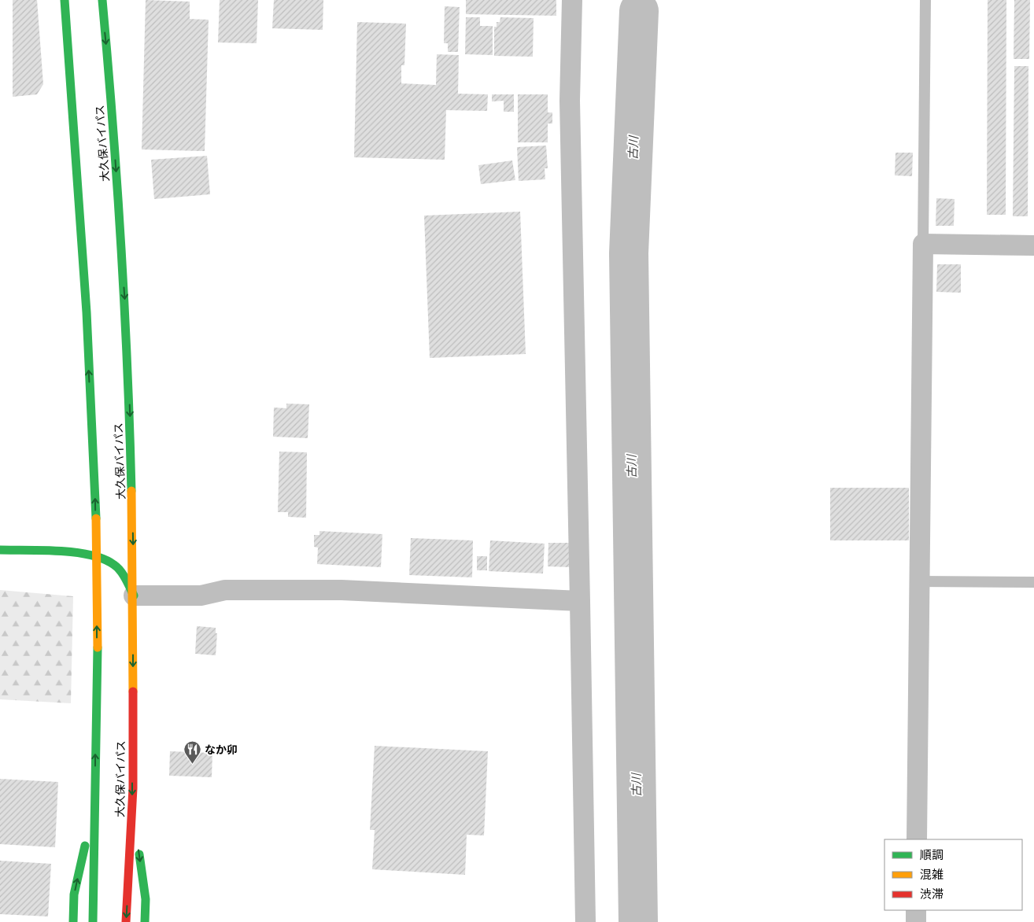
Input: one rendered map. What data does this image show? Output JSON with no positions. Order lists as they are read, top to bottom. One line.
{"streets":{"main road":["大久保バイパス"]},"water":["古川"],"places":{"restaurant":["なか卯"]},"legend":["順調","混雑","渋滞"]}
